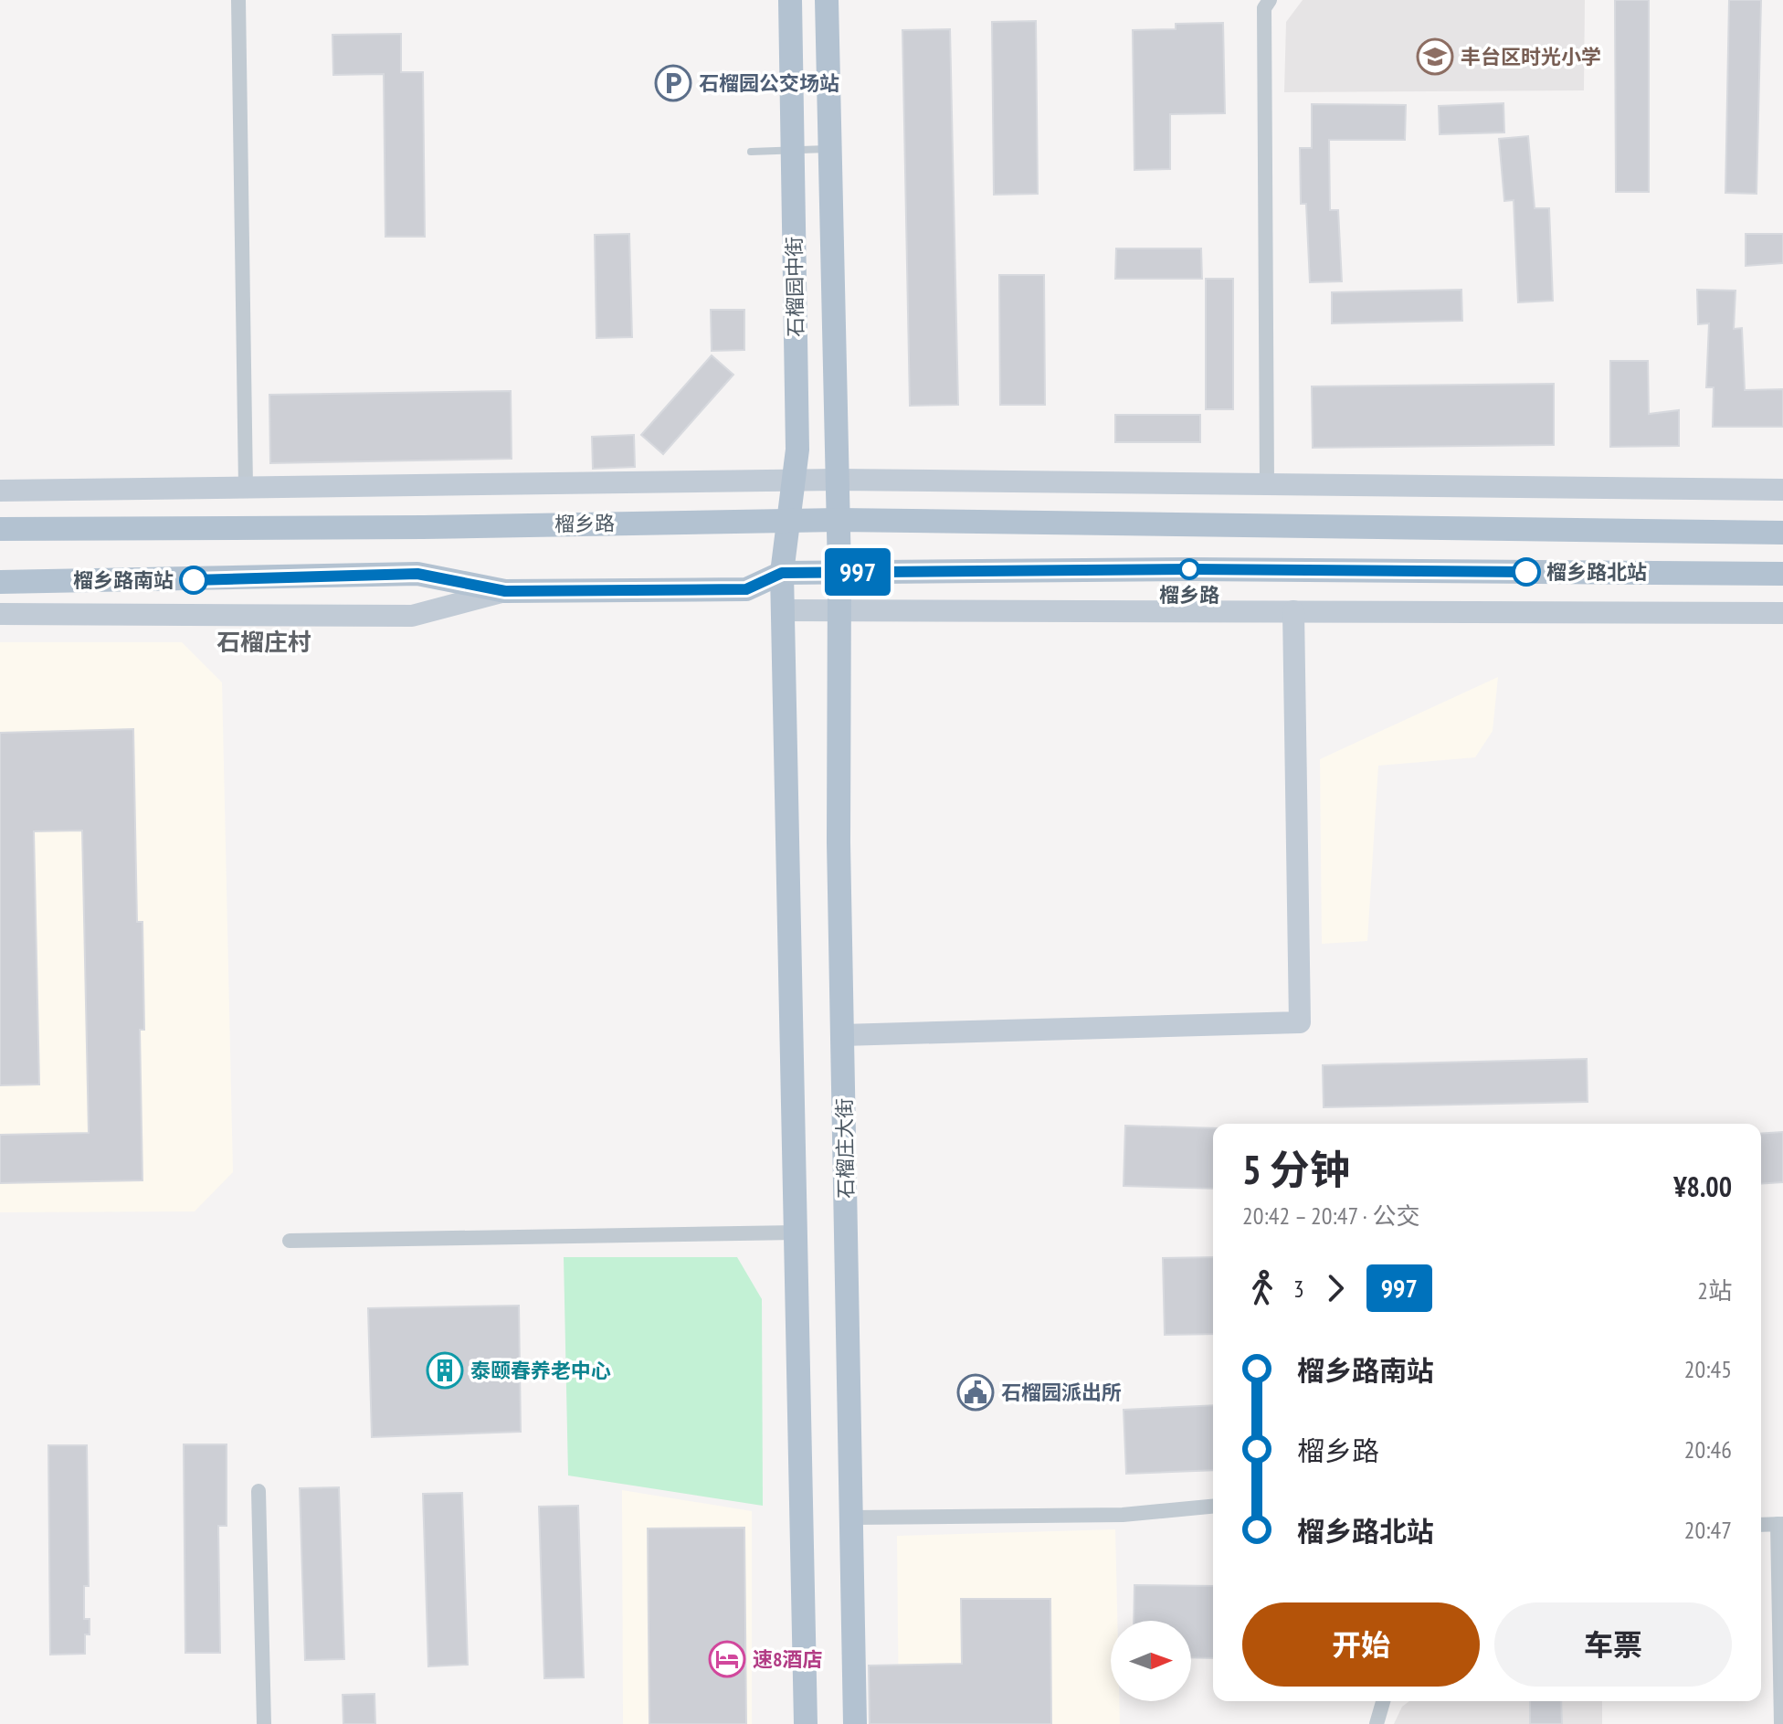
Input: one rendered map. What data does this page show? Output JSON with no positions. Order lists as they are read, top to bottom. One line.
{"streets":{"main road":["石榴园中街","榴乡路","石榴庄大街"]},"crossings":[["石榴园中街","榴乡路"],["石榴园中街","石榴庄大街"]],"districts":["石榴庄村"],"places":{"school or university":["丰台区时光小学"],"parking":["石榴园公交场站"],"other":["榴乡路","榴乡路北站","榴乡路南站"],"building":["泰颐春养老中心"],"public building":["石榴园派出所"],"hotel":["速8酒店"]},"lines":["bus line 997"],"north":"right","page":{"on_map":"997","heading":["5 分钟","20:42 – 20:47 · 公交","¥8.00"],"legs":["3","997","2站"],"list":[{"name":"榴乡路南站","value":"20:45"},{"name":"榴乡路","value":"20:46"},{"name":"榴乡路北站","value":"20:47"}],"buttons":["开始","车票"]}}
